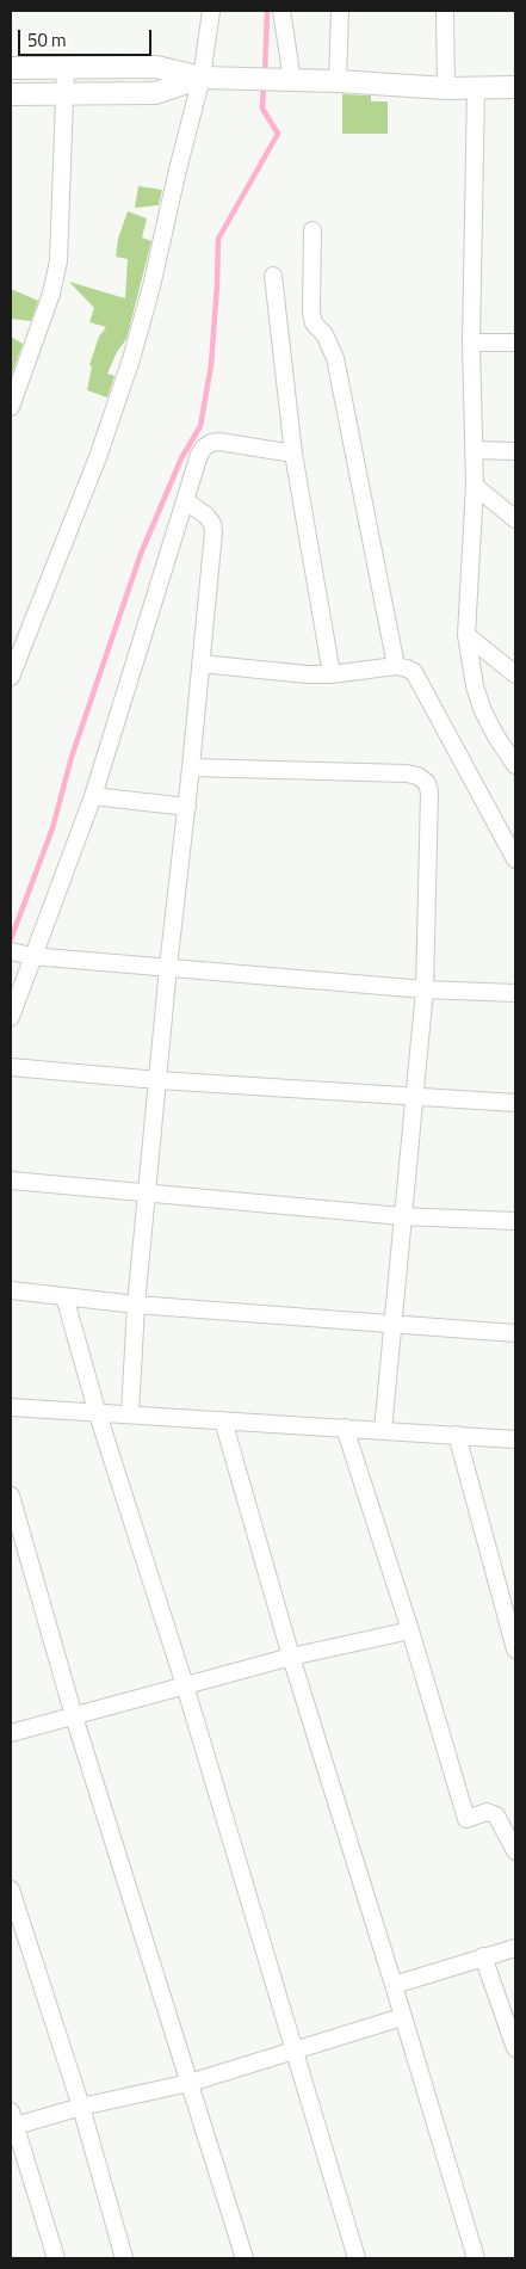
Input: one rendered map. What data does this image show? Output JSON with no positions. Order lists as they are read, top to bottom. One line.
{"scale_bar":"50 m"}
